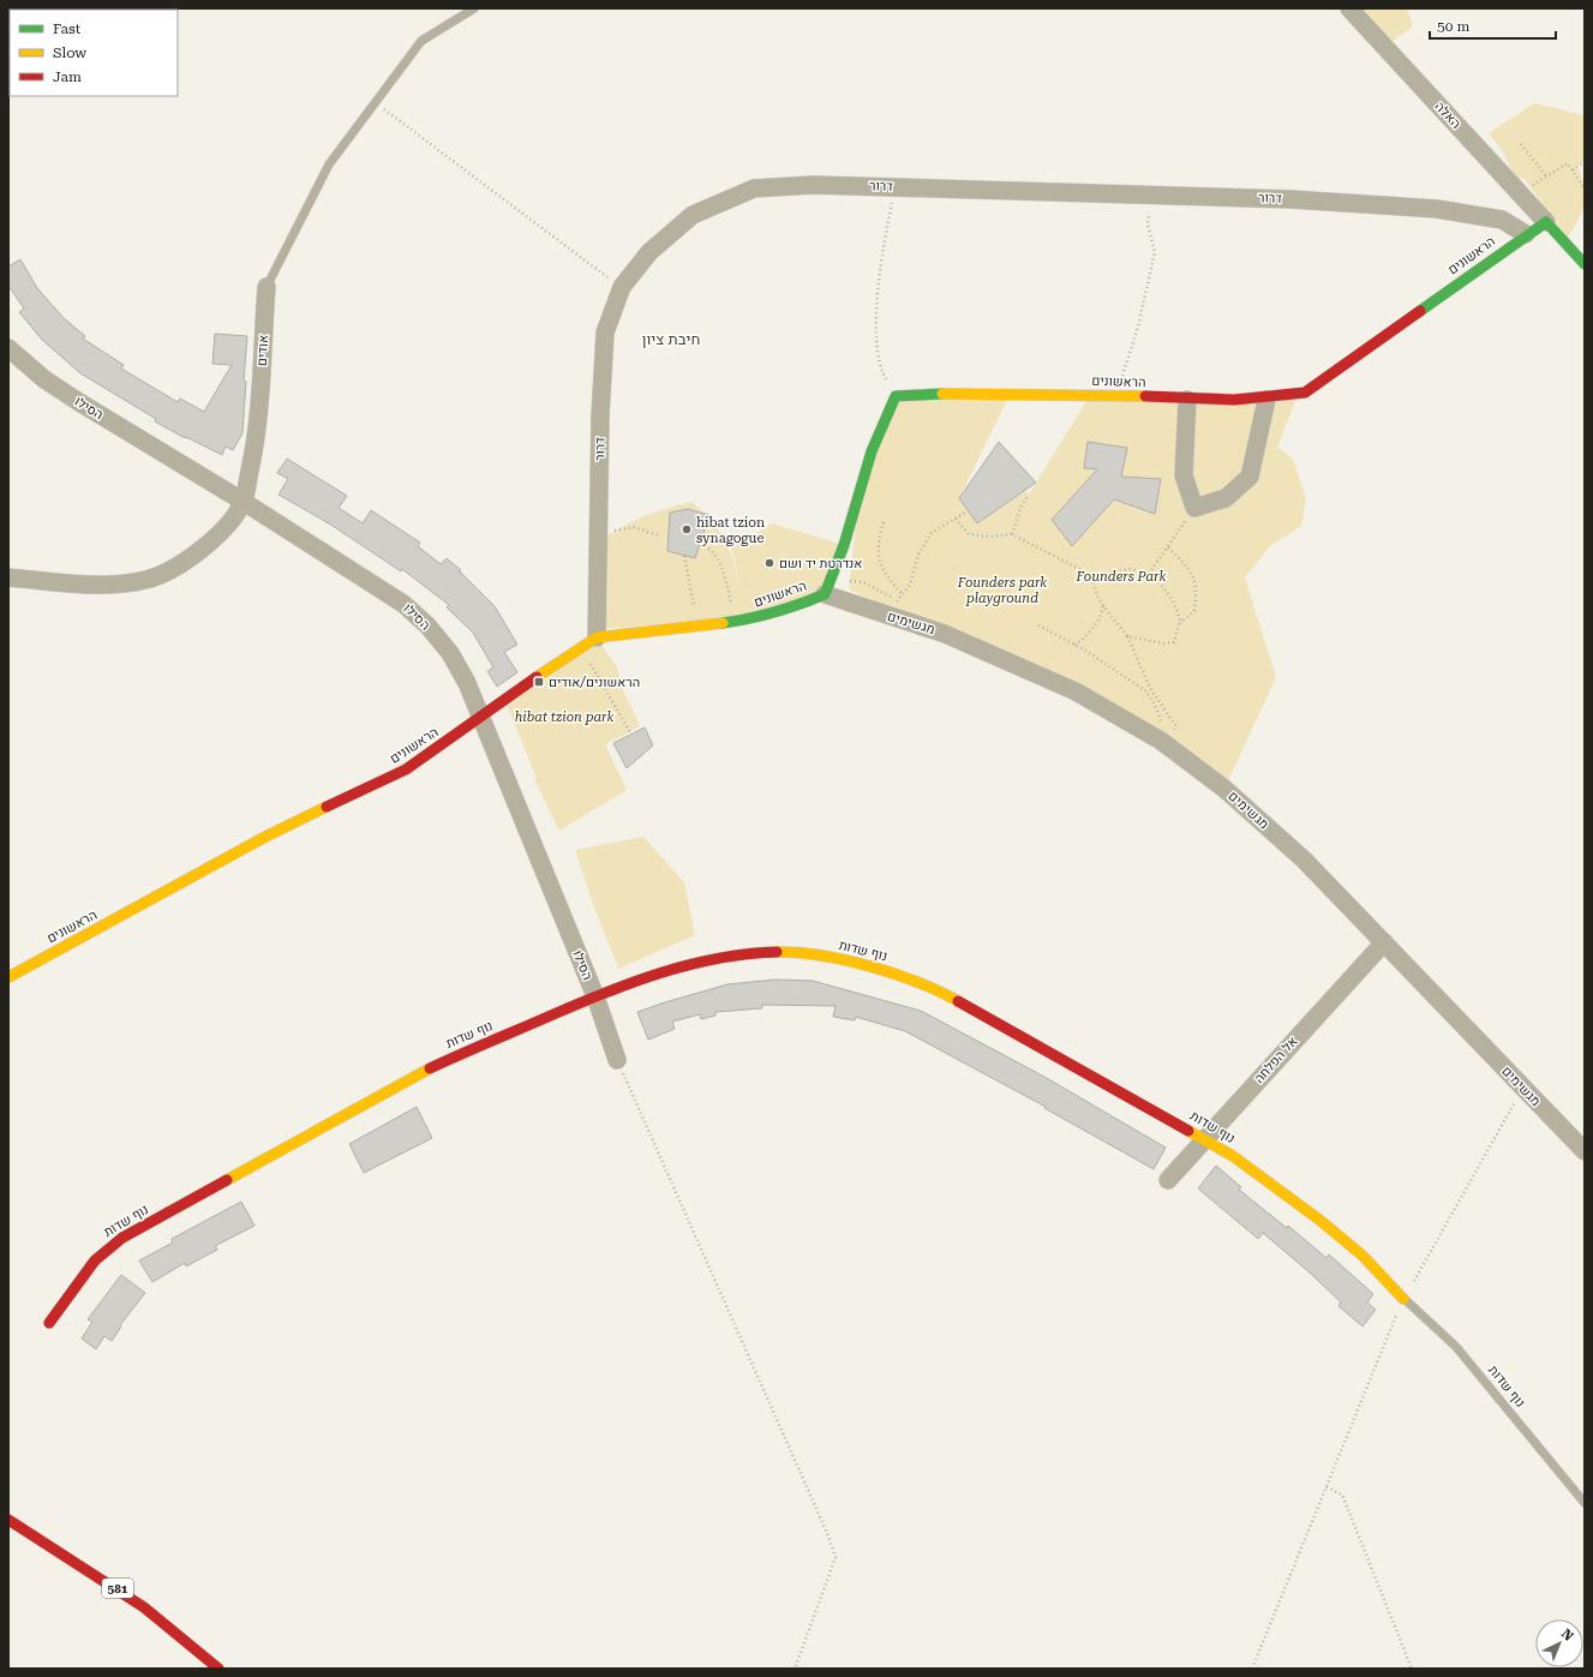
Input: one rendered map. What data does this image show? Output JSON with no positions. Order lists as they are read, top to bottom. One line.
{"streets":{"street":["האלה","דרור","הראשונים","אודים","הסילו","מגשימים","נוף שדות","אל הפלחה","581"]},"crossings":[["האלה","הראשונים"],["דרור","הראשונים"],["הראשונים","הסילו"],["הראשונים","מגשימים"],["אודים","הסילו"],["הסילו","נוף שדות"],["מגשימים","אל הפלחה"],["נוף שדות","אל הפלחה"]],"districts":["חיבת ציון"],"parks":["Founders Park","Founders park playground","hibat tzion park"],"places":{"other":["hibat tzion synagogue","אנדרטת יד ושם"],"transit":["הראשונים/אודים"]},"legend":["Fast","Slow","Jam"],"scale_bar":"50 m","north":"top right"}
